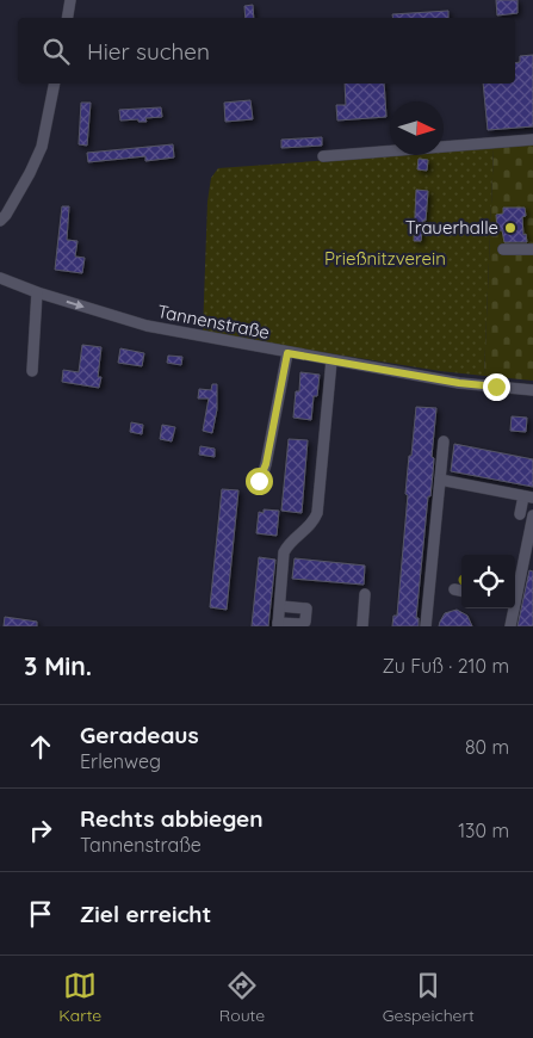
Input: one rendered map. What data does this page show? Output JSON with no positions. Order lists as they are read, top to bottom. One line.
{"streets":{"street":["Tannenstraße"]},"one_way":["Tannenstraße"],"parks":["Prießnitzverein"],"places":["Trauerhalle"],"north":"right","page":{"search":"Hier suchen","heading":["3 Min.","Zu Fuß · 210 m"],"list":[["Geradeaus","Erlenweg","80 m"],["Rechts abbiegen","Tannenstraße","130 m"],"Ziel erreicht"],"nav":["Karte","Route","Gespeichert"]}}
